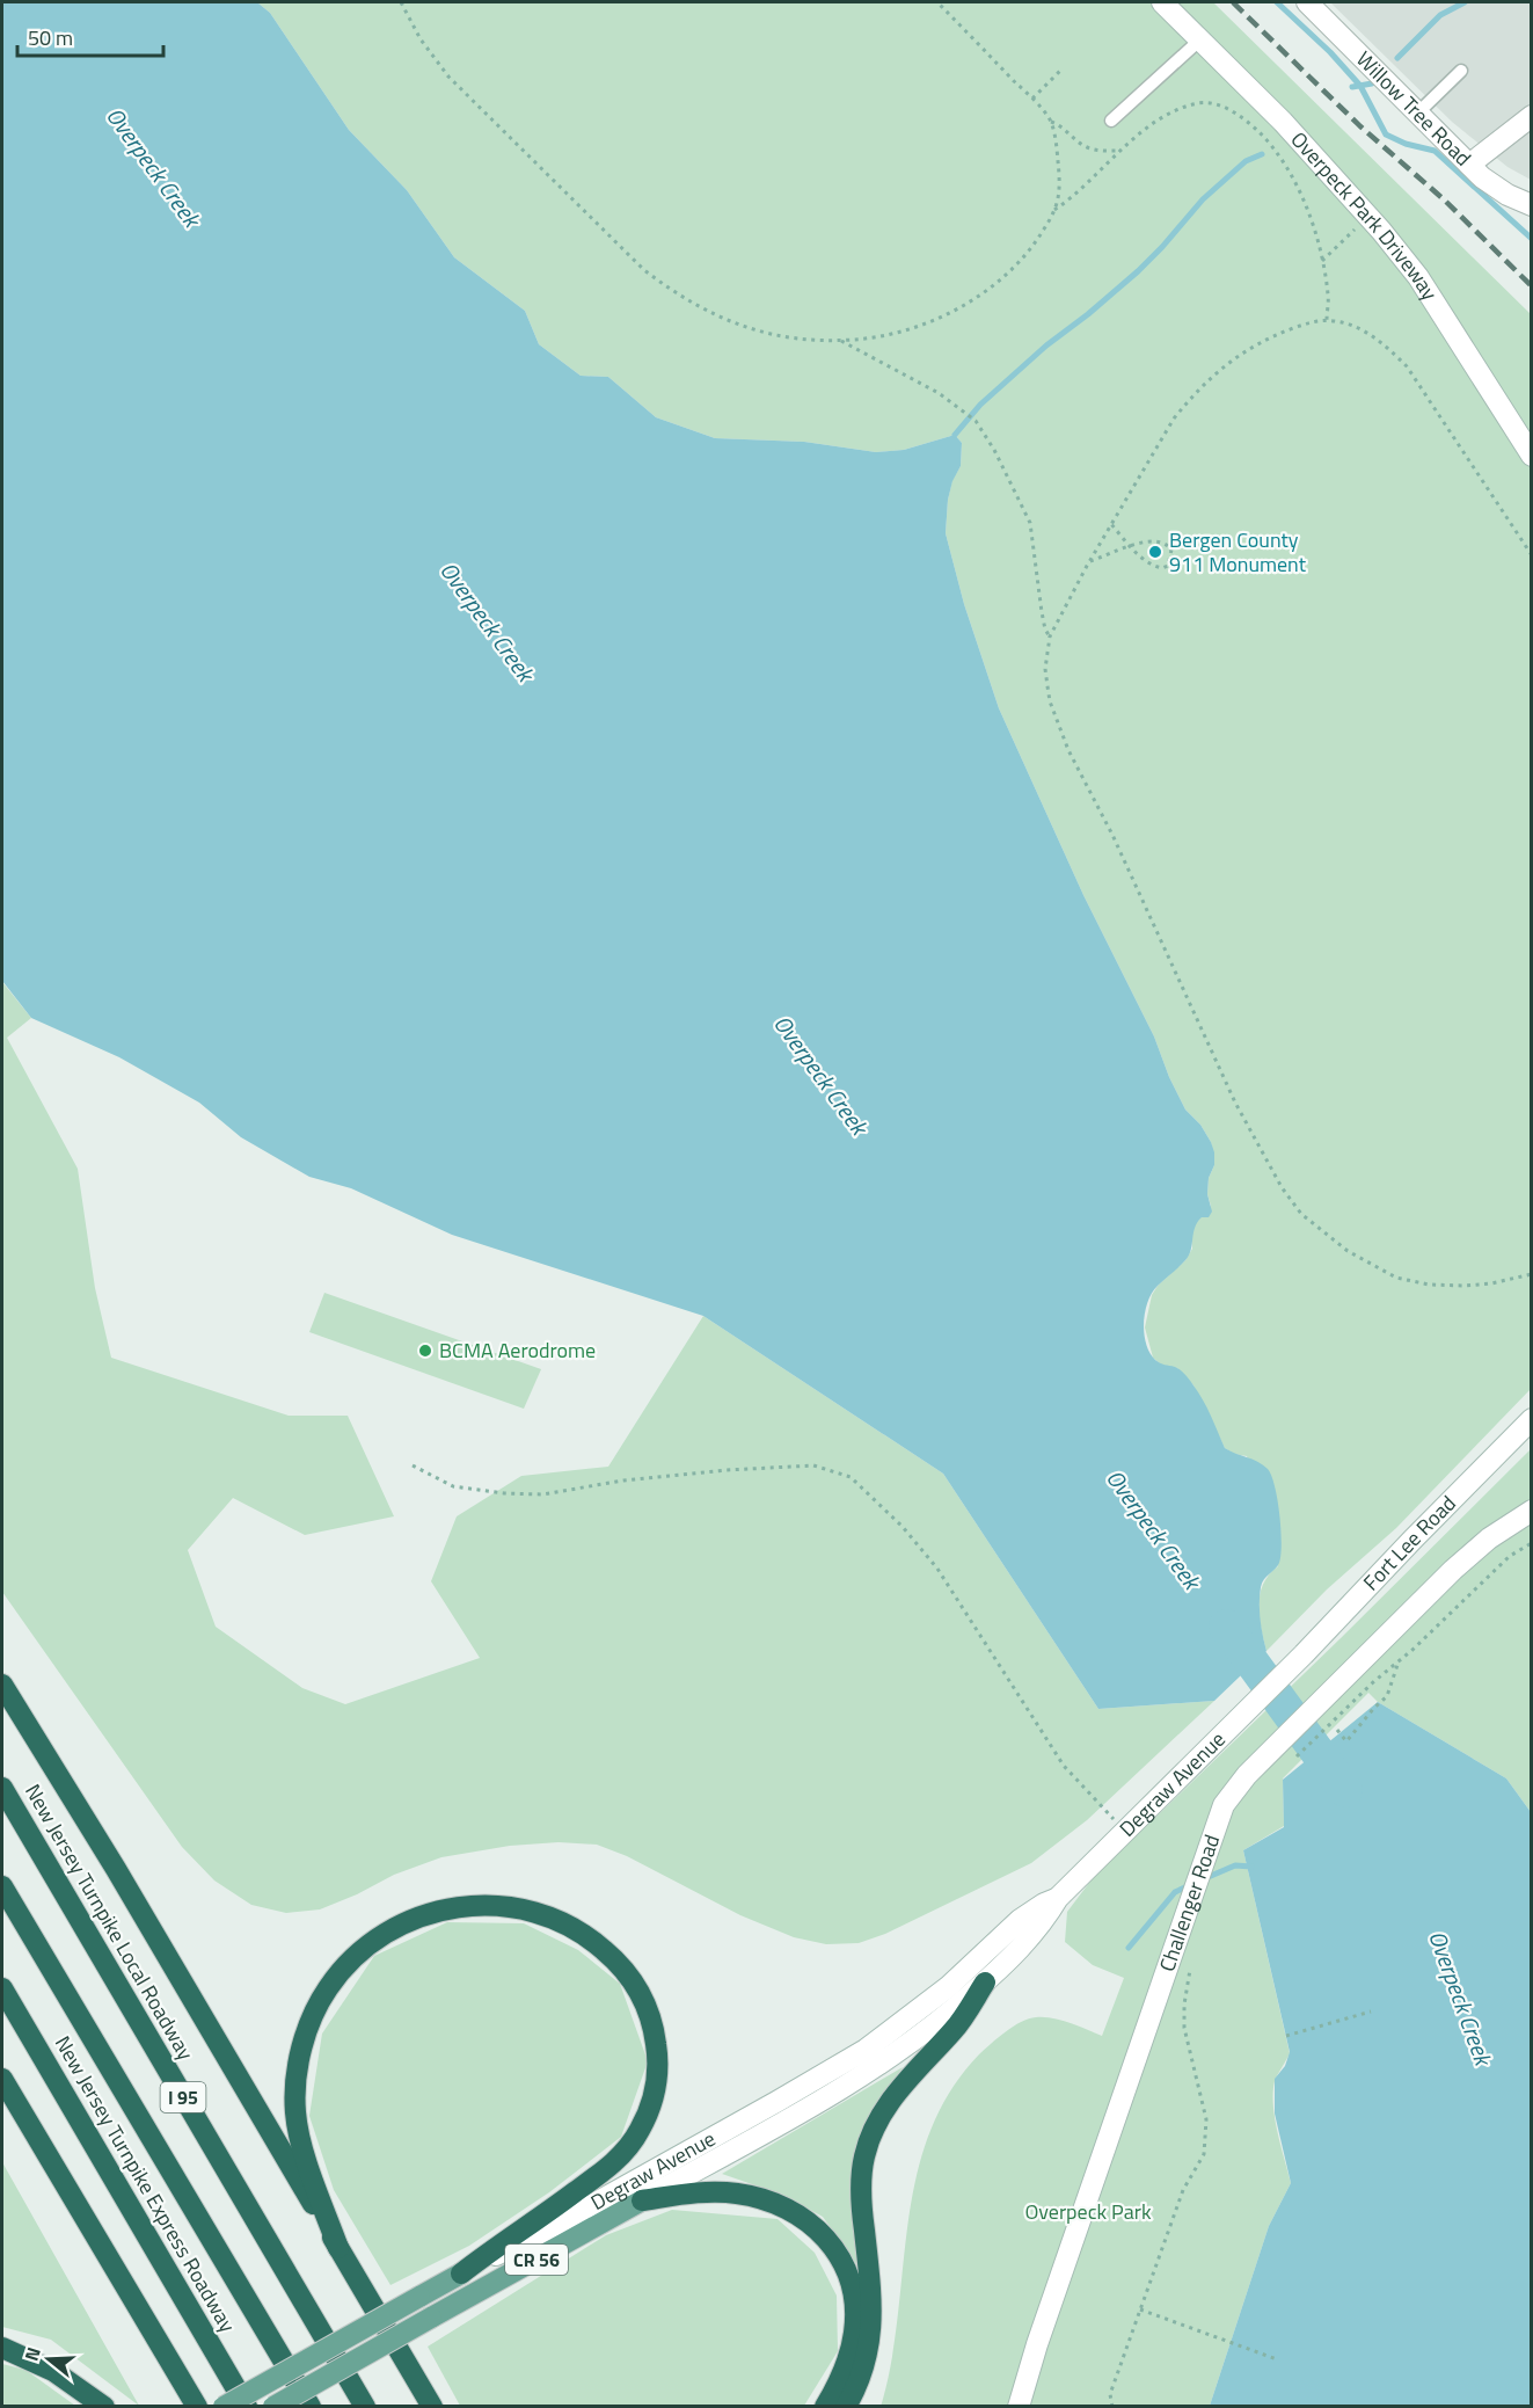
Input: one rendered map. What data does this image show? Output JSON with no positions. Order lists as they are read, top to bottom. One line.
{"streets":{"highway":["New Jersey Turnpike Local Roadway","I 95","New Jersey Turnpike Express Roadway"],"main road":["Degraw Avenue","CR 56"],"street":["Willow Tree Road","Overpeck Park Driveway","Fort Lee Road","Challenger Road"]},"crossings":[["Fort Lee Road","Degraw Avenue"]],"water":["Overpeck Creek"],"parks":["Overpeck Park"],"places":["Bergen County 911 Monument","BCMA Aerodrome"],"scale_bar":"50 m","north":"left"}
